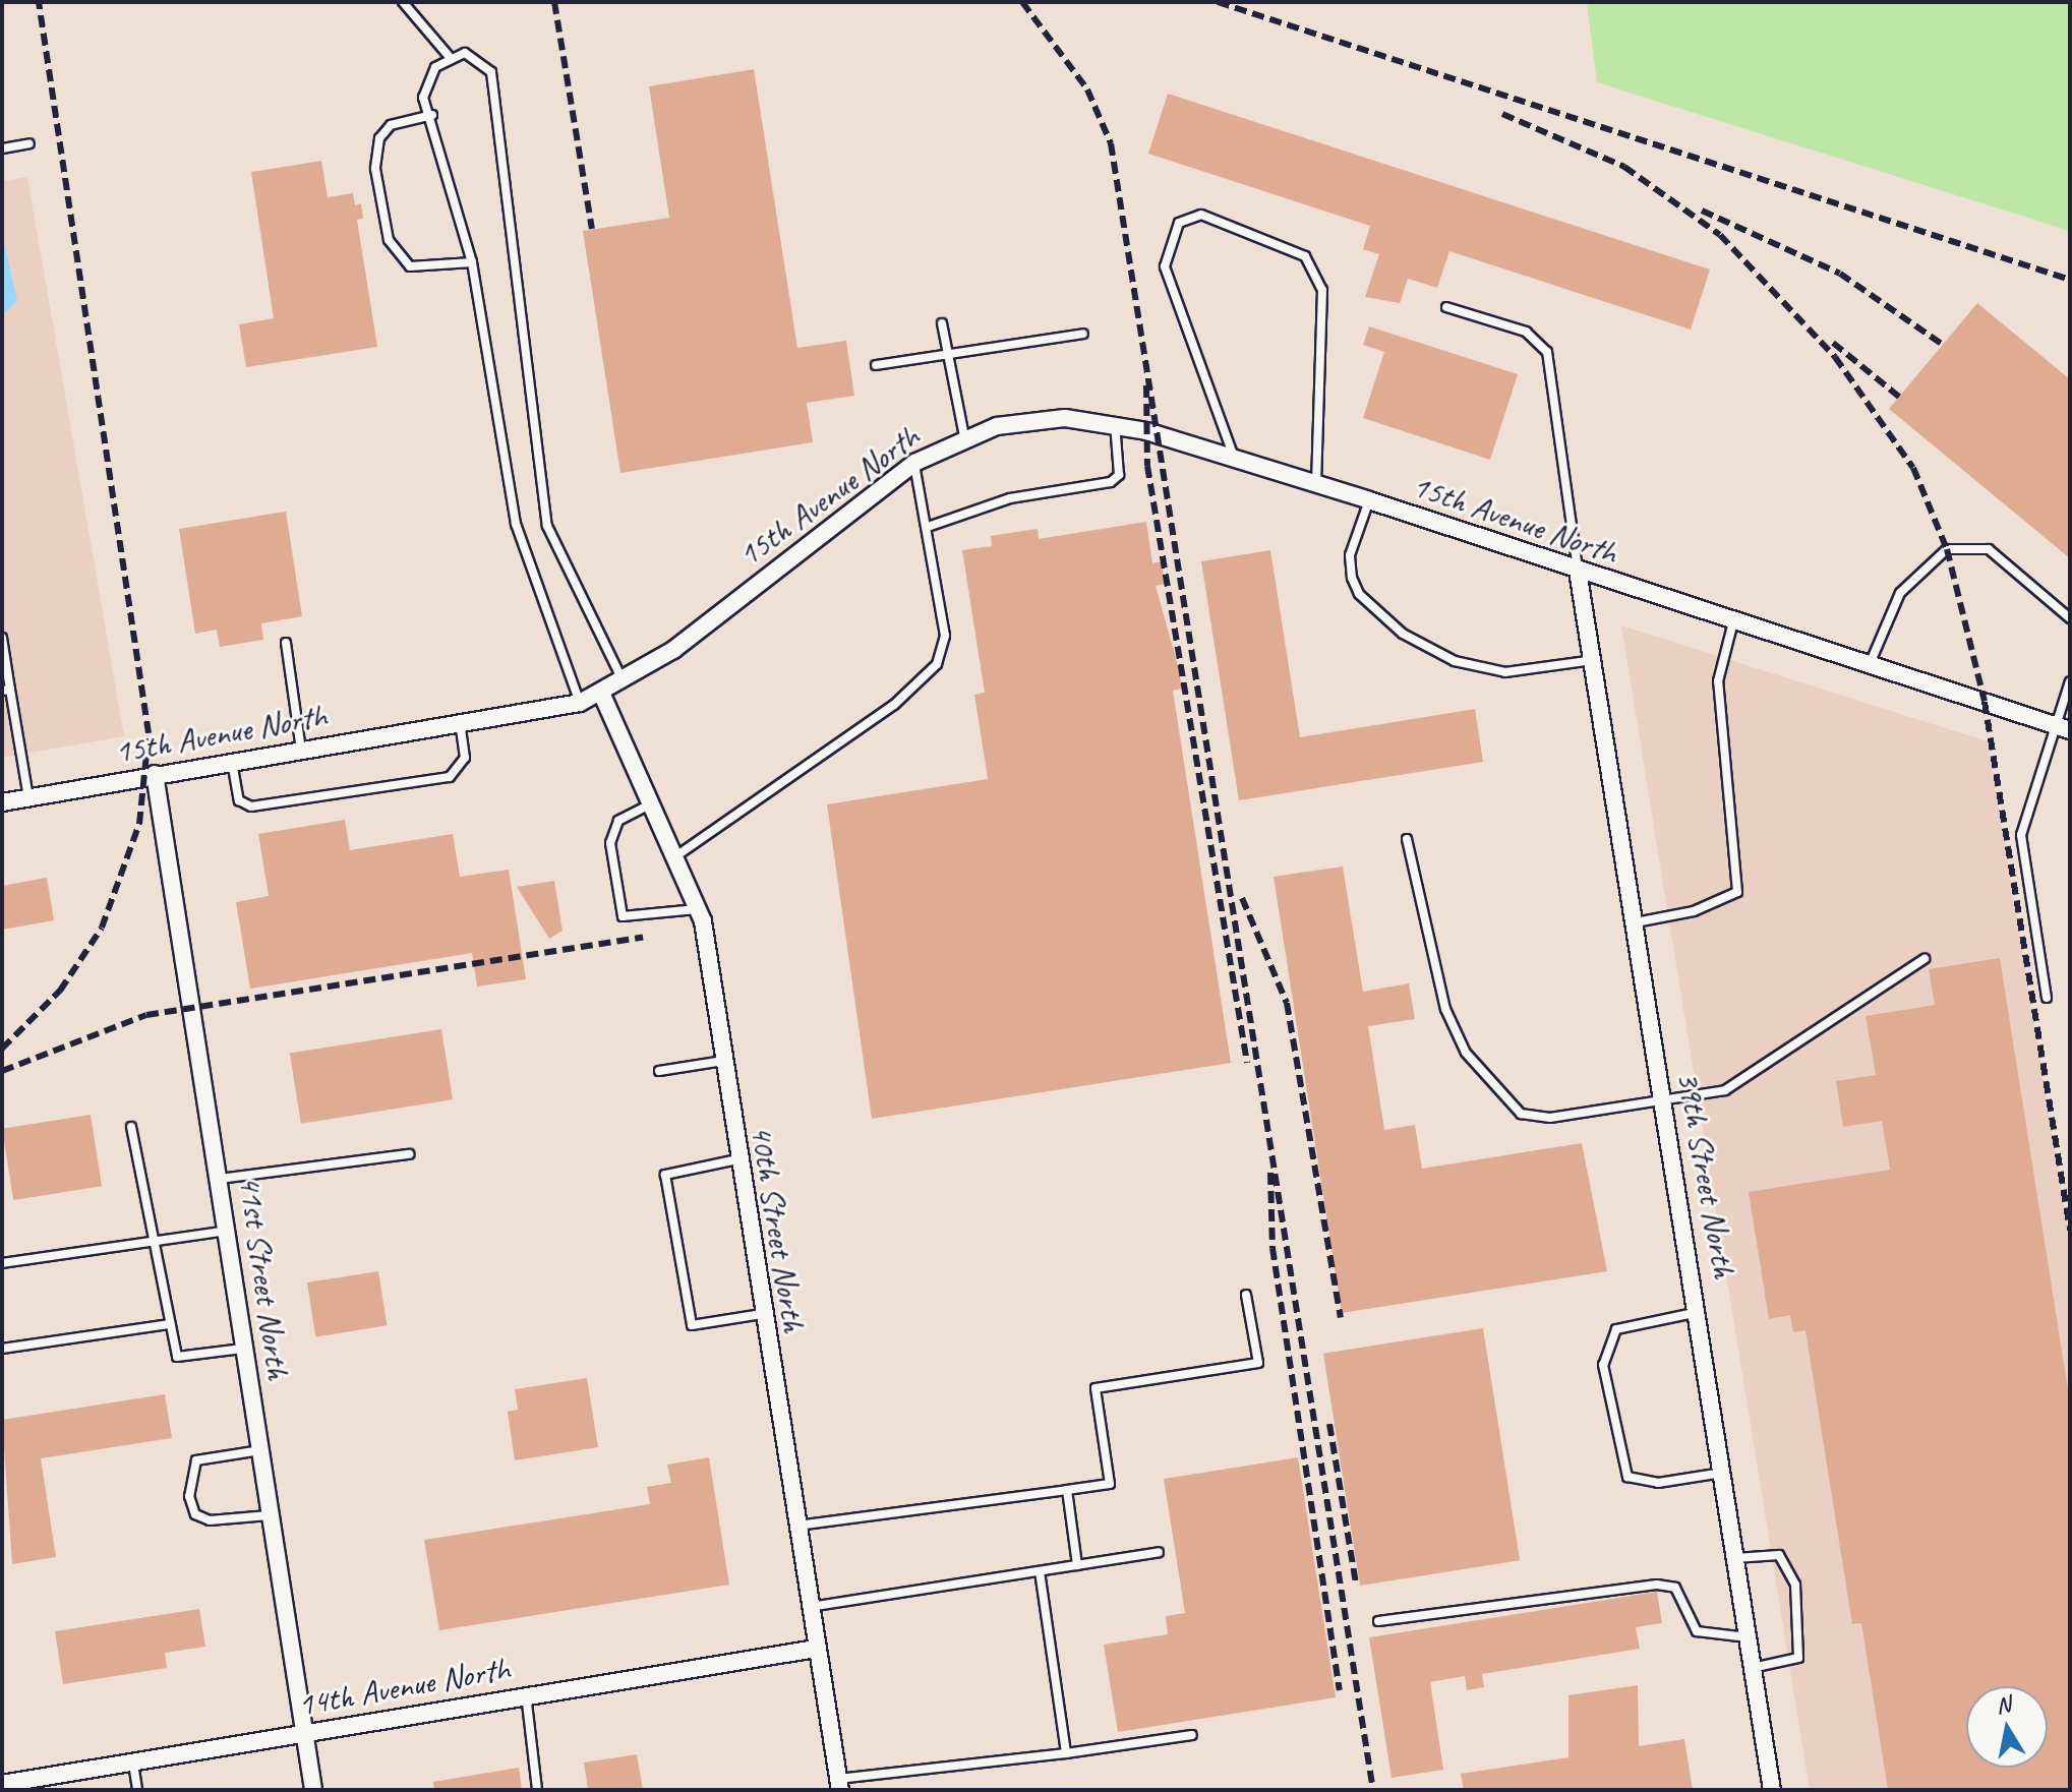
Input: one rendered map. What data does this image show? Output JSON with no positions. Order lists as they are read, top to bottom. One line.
{"streets":{"street":["15th Avenue North","39th Street North","40th Street North","41st Street North","14th Avenue North"]},"crossings":[["15th Avenue North","39th Street North"],["15th Avenue North","40th Street North"],["15th Avenue North","41st Street North"],["40th Street North","14th Avenue North"],["41st Street North","14th Avenue North"]],"north":"top"}
